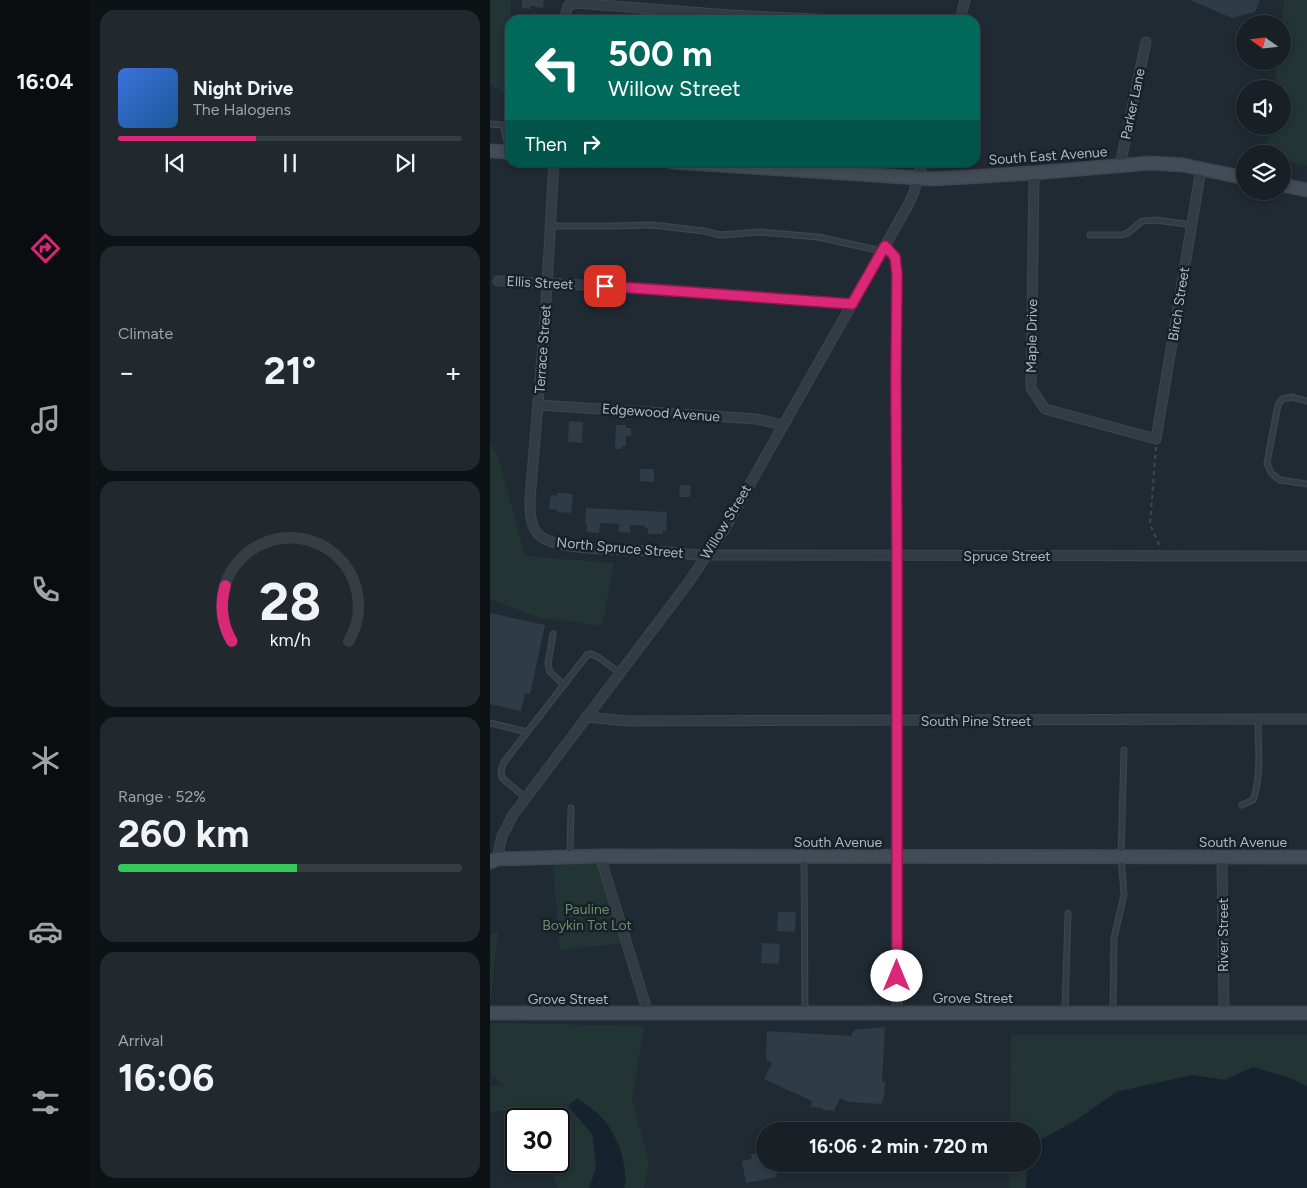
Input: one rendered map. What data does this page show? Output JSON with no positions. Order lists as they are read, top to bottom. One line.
{"streets":{"main road":["South East Avenue","South Avenue","Grove Street"],"street":["Parker Lane","Ellis Street","Birch Street","Maple Drive","Terrace Street","Edgewood Avenue","Willow Street","North Spruce Street","Spruce Street","South Pine Street","River Street"]},"crossings":[["Parker Lane","South East Avenue"],["South East Avenue","Birch Street"],["South East Avenue","Maple Drive"],["South East Avenue","Willow Street"],["Ellis Street","Terrace Street"],["Ellis Street","Willow Street"],["Birch Street","Maple Drive"],["Terrace Street","Edgewood Avenue"],["Terrace Street","North Spruce Street"],["Edgewood Avenue","Willow Street"],["Willow Street","North Spruce Street"],["Willow Street","Spruce Street"],["Willow Street","South Pine Street"],["Willow Street","South Avenue"],["North Spruce Street","Spruce Street"],["South Avenue","River Street"],["River Street","Grove Street"]],"parks":["Pauline Boykin Tot Lot"],"north":"left","page":{"tabs":"16:04","turn":["500 m","Willow Street"],"song":["Night Drive","The Halogens"],"then":"Then","tile":["Climate",["Range · 52%","260 km"],["Arrival","16:06"]],"heat":["−","21°","+"],"limit":"30","trip":"16:06 · 2 min · 720 m","gauge":["28","km/h"]}}
